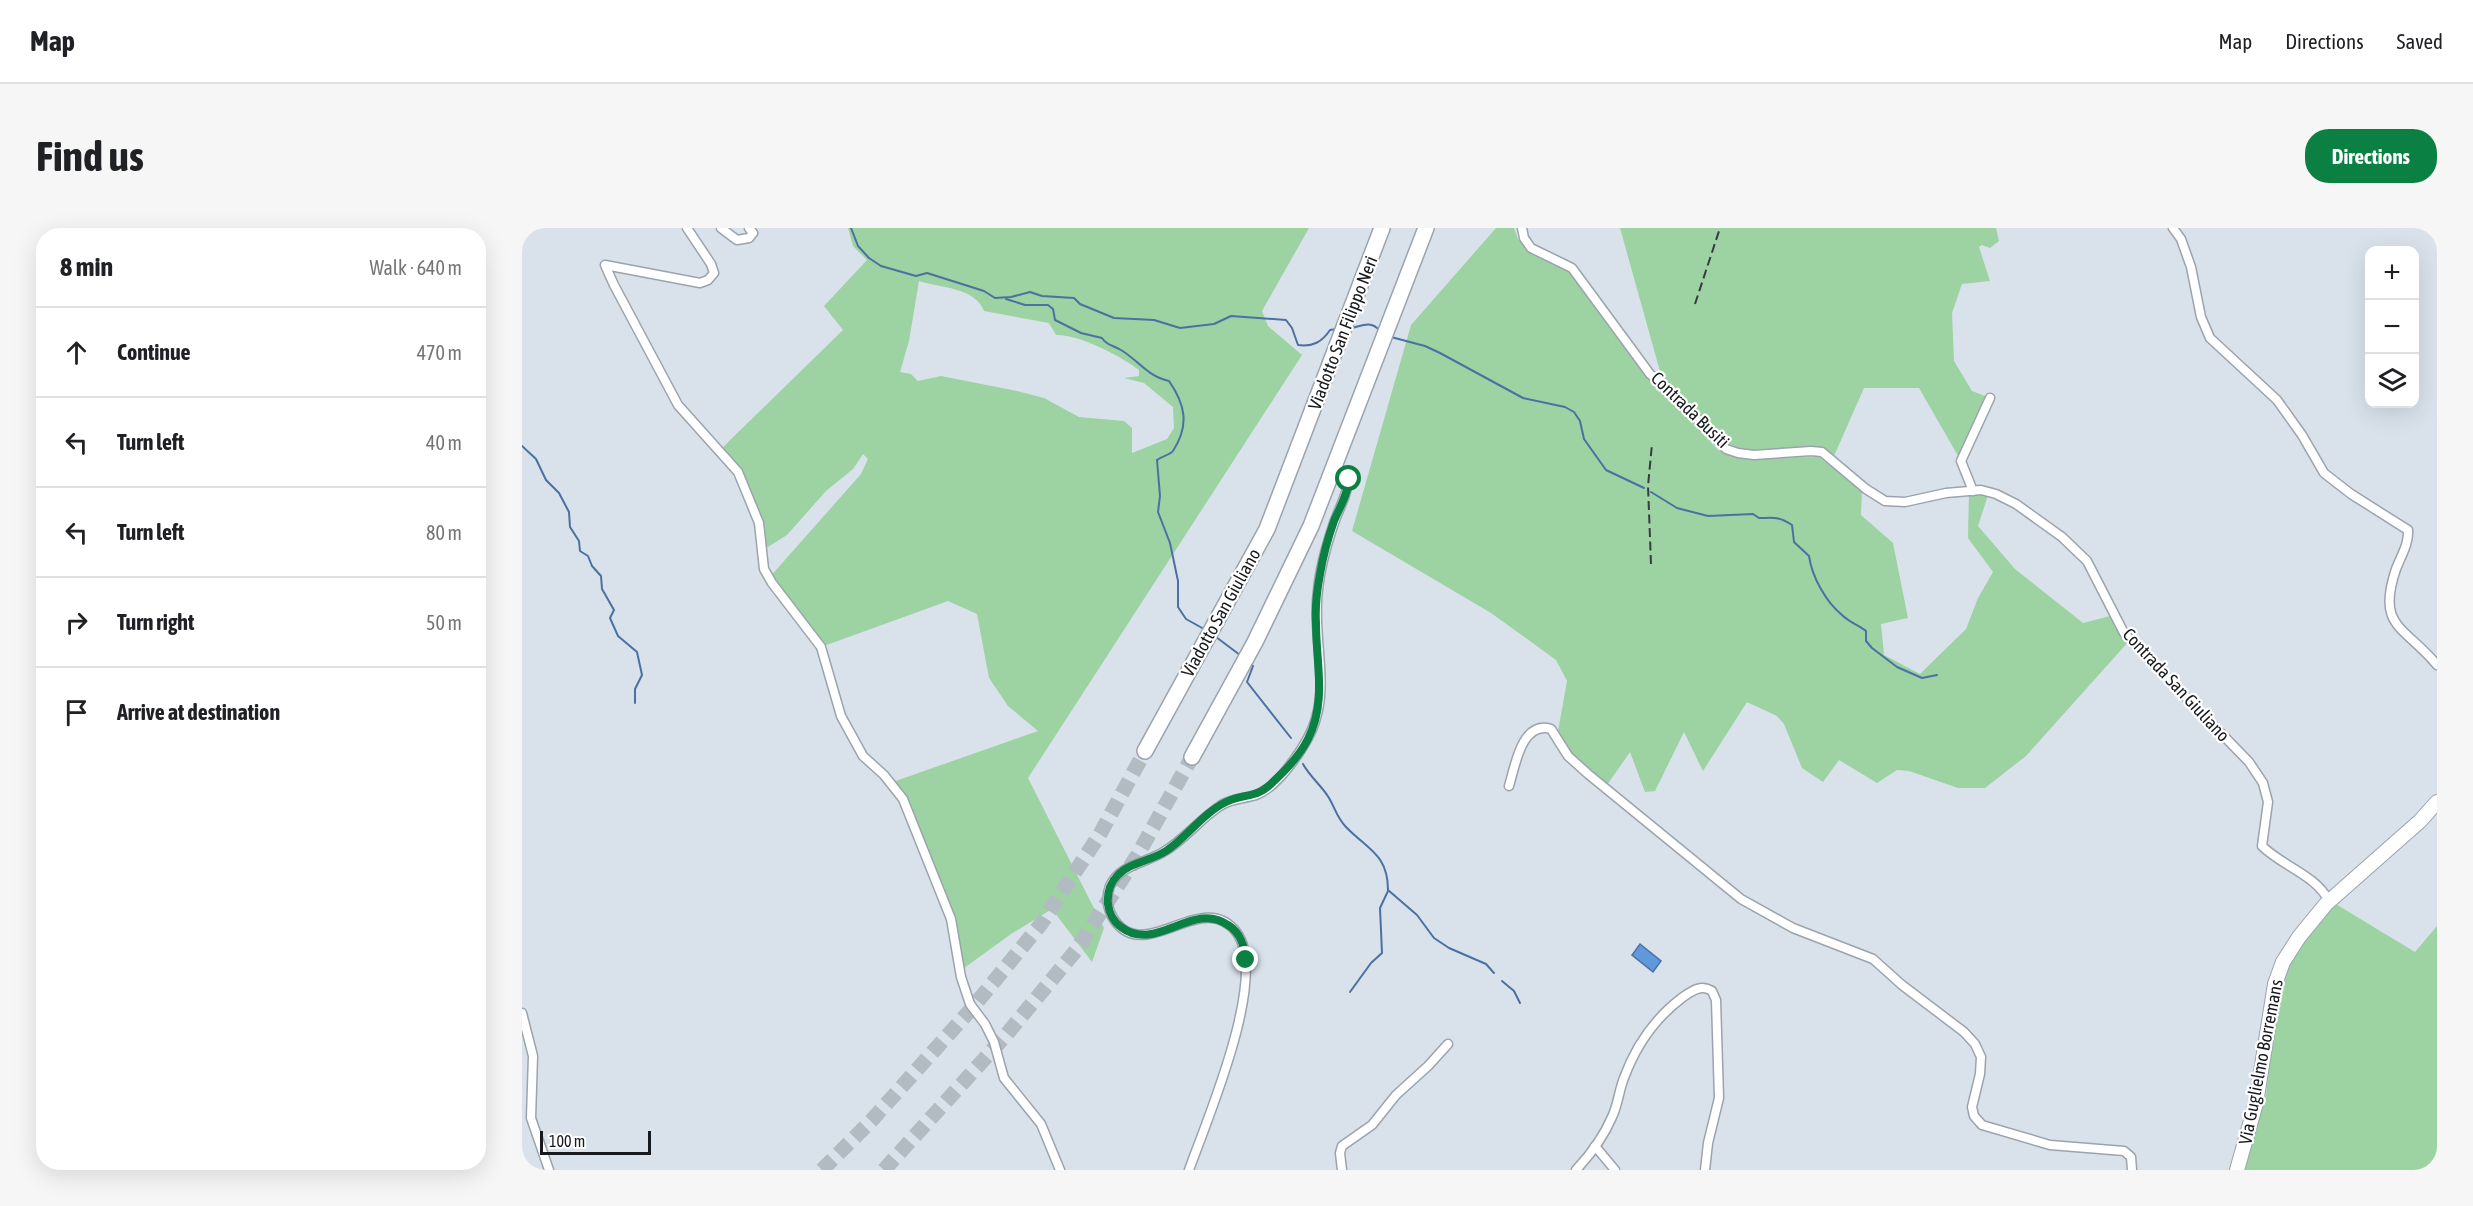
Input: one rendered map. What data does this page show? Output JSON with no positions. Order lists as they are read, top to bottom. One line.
{"streets":{"highway":["Viadotto San Filippo Neri","Viadotto San Giuliano"],"main road":["Via Guglielmo Borremans"],"street":["Contrada Busiti","Contrada San Giuliano"]},"crossings":[["Viadotto San Filippo Neri","Viadotto San Giuliano"],["Contrada Busiti","Contrada San Giuliano"],["Contrada San Giuliano","Via Guglielmo Borremans"]],"scale_bar":"100 m","page":{"header":"Map","nav":["Map","Directions","Saved"],"buttons":"Directions","title":"Find us","heading":["8 min","Walk · 640 m"],"map_buttons":["+","−"],"list":[["Continue","470 m"],["Turn left","40 m"],["Turn left","80 m"],["Turn right","50 m"],"Arrive at destination"],"scale":"100 m"}}
